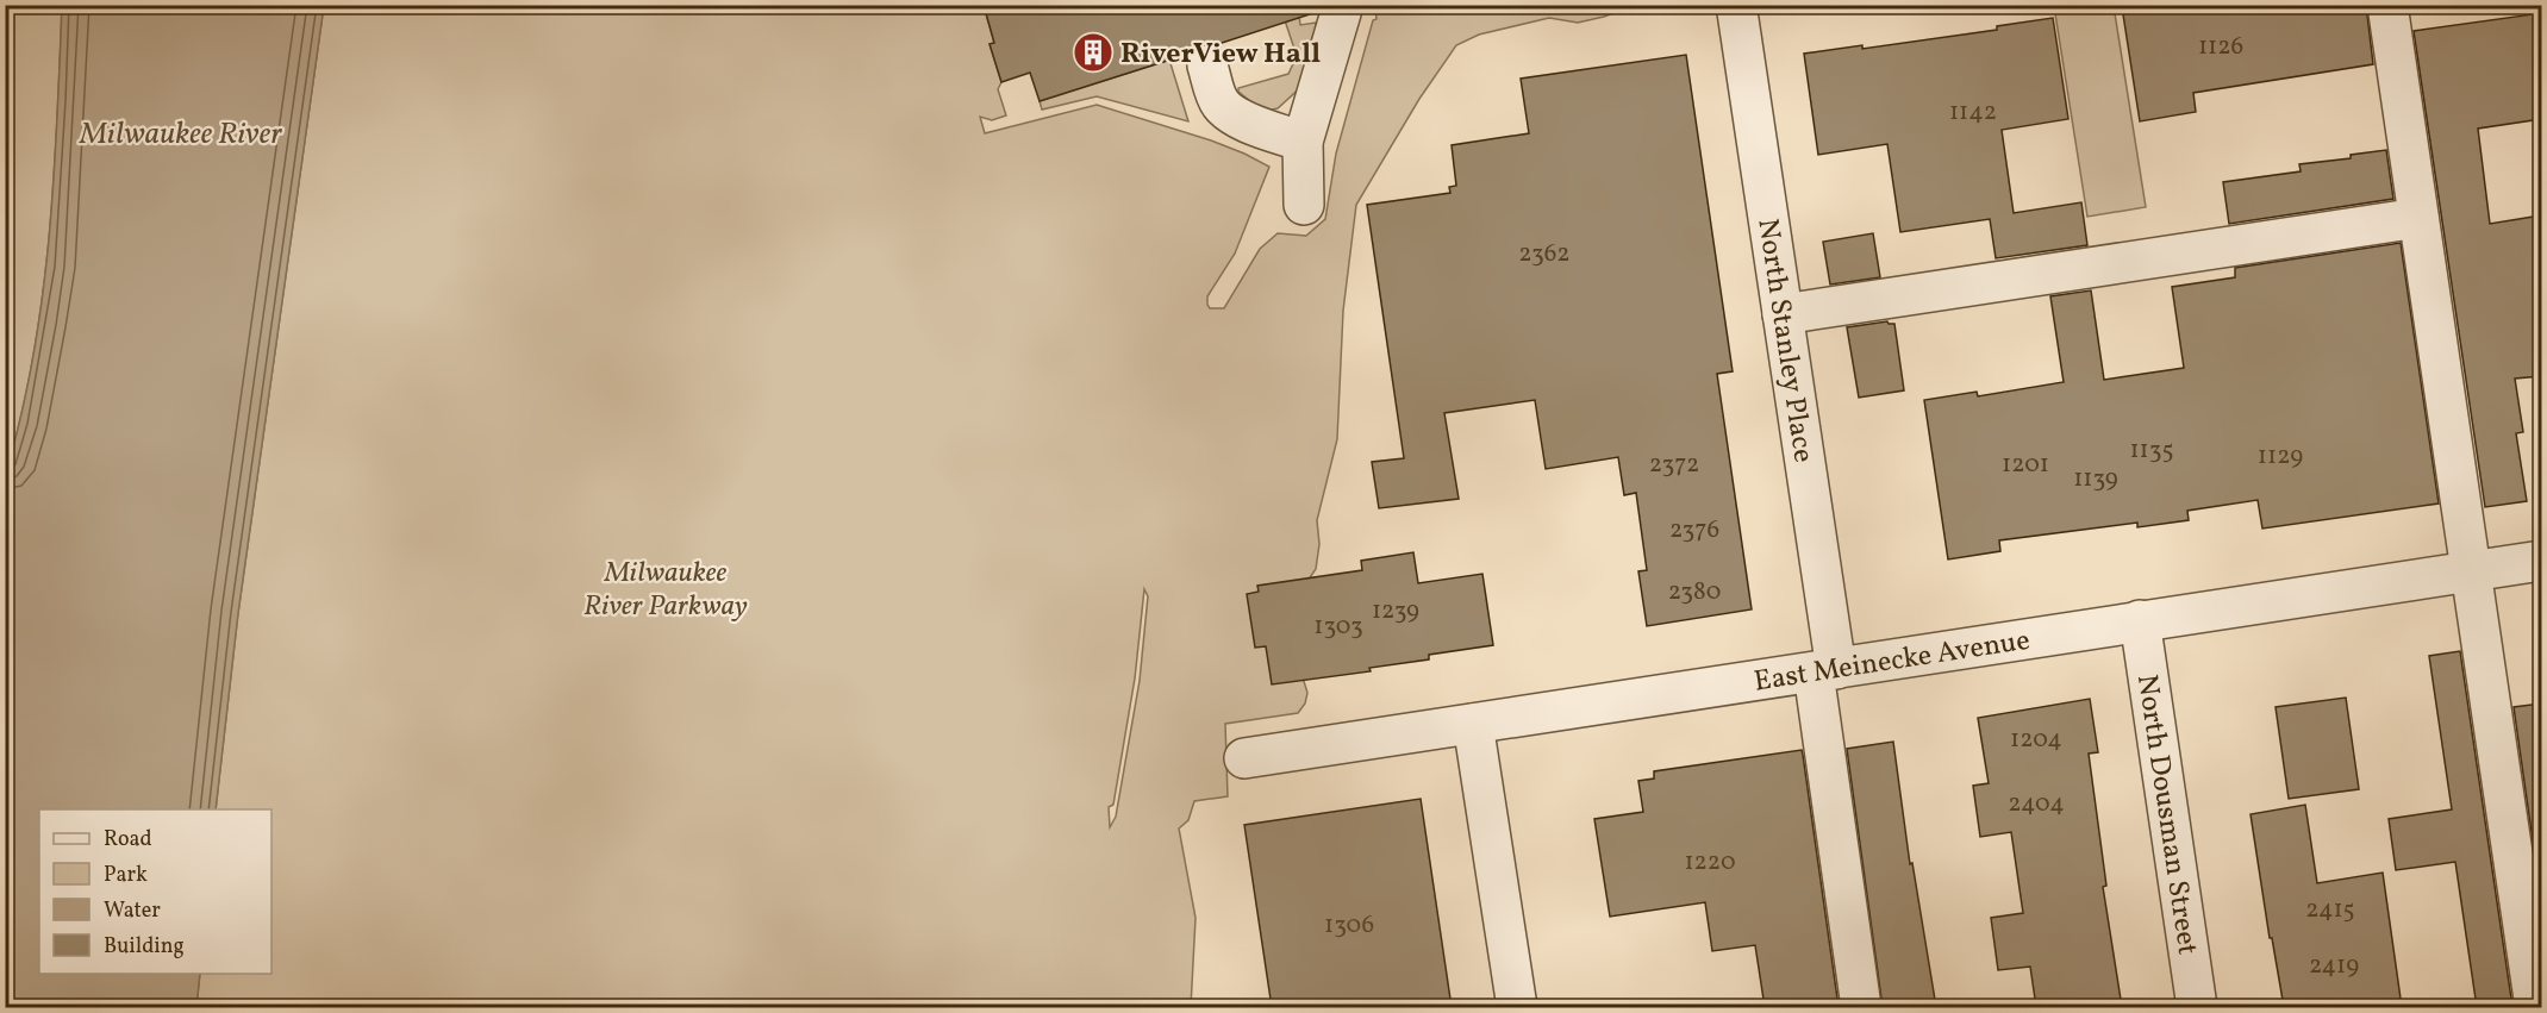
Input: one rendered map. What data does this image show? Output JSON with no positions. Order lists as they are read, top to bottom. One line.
{"streets":{"street":["North Stanley Place","East Meinecke Avenue","North Dousman Street"]},"crossings":[["North Stanley Place","East Meinecke Avenue"],["East Meinecke Avenue","North Dousman Street"]],"water":["Milwaukee River"],"parks":["Milwaukee River Parkway"],"places":{"building":["RiverView Hall"]},"house_numbers":["1126","1142","2362","1135","1129","2372","1201","1139","2376","2380","1239","1303","1204","2404","1220","2415","1306","2419"],"legend":["Road","Park","Water","Building"]}
